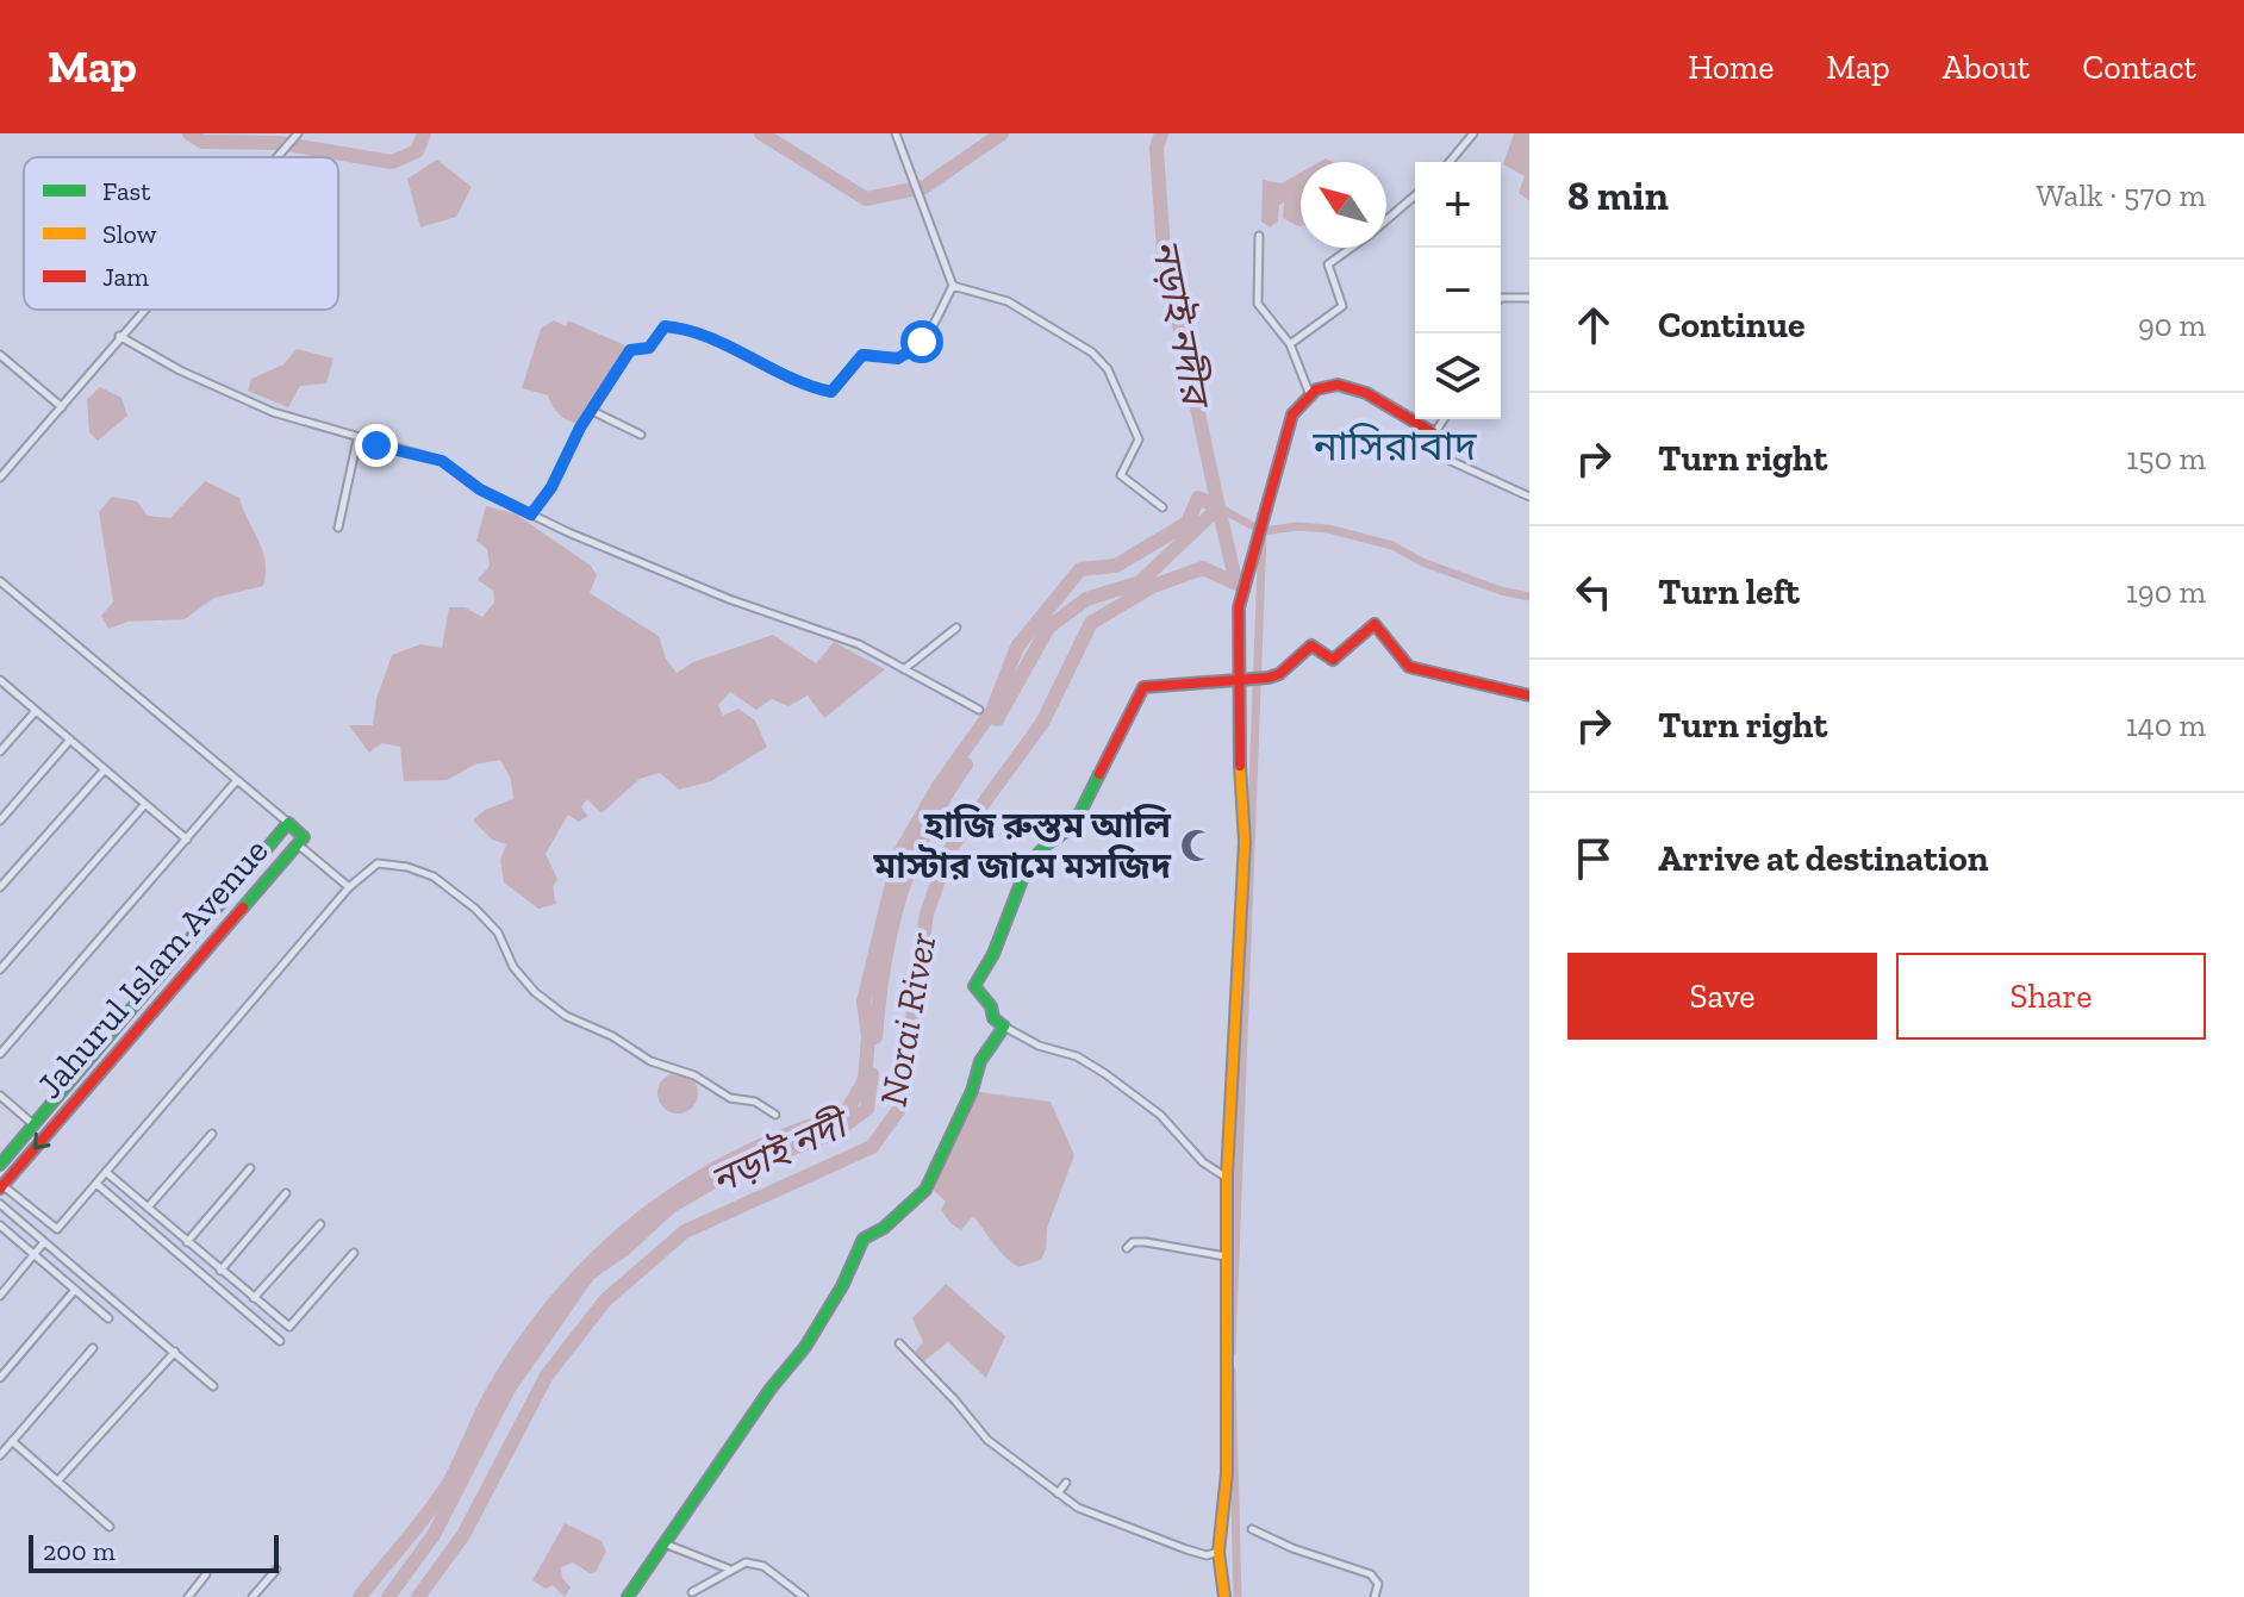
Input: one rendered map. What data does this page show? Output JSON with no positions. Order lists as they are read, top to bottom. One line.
{"streets":{"street":["Jahurul Islam Avenue"]},"districts":["নাসিরাবাদ"],"water":["নড়াই নদীর","Norai River","নড়াই নদী"],"places":{"mosque":["হাজি রুস্তম আলি মাস্টার জামে মসজিদ"]},"legend":["Fast","Slow","Jam"],"scale_bar":"200 m","north":"top left","page":{"header":"Map","nav":["Home","Map","About","Contact"],"heading":["8 min","Walk · 570 m"],"map_buttons":["+","−"],"list":[["Continue","90 m"],["Turn right","150 m"],["Turn left","190 m"],["Turn right","140 m"],"Arrive at destination"],"buttons":["Save","Share"],"scale":"200 m"}}
